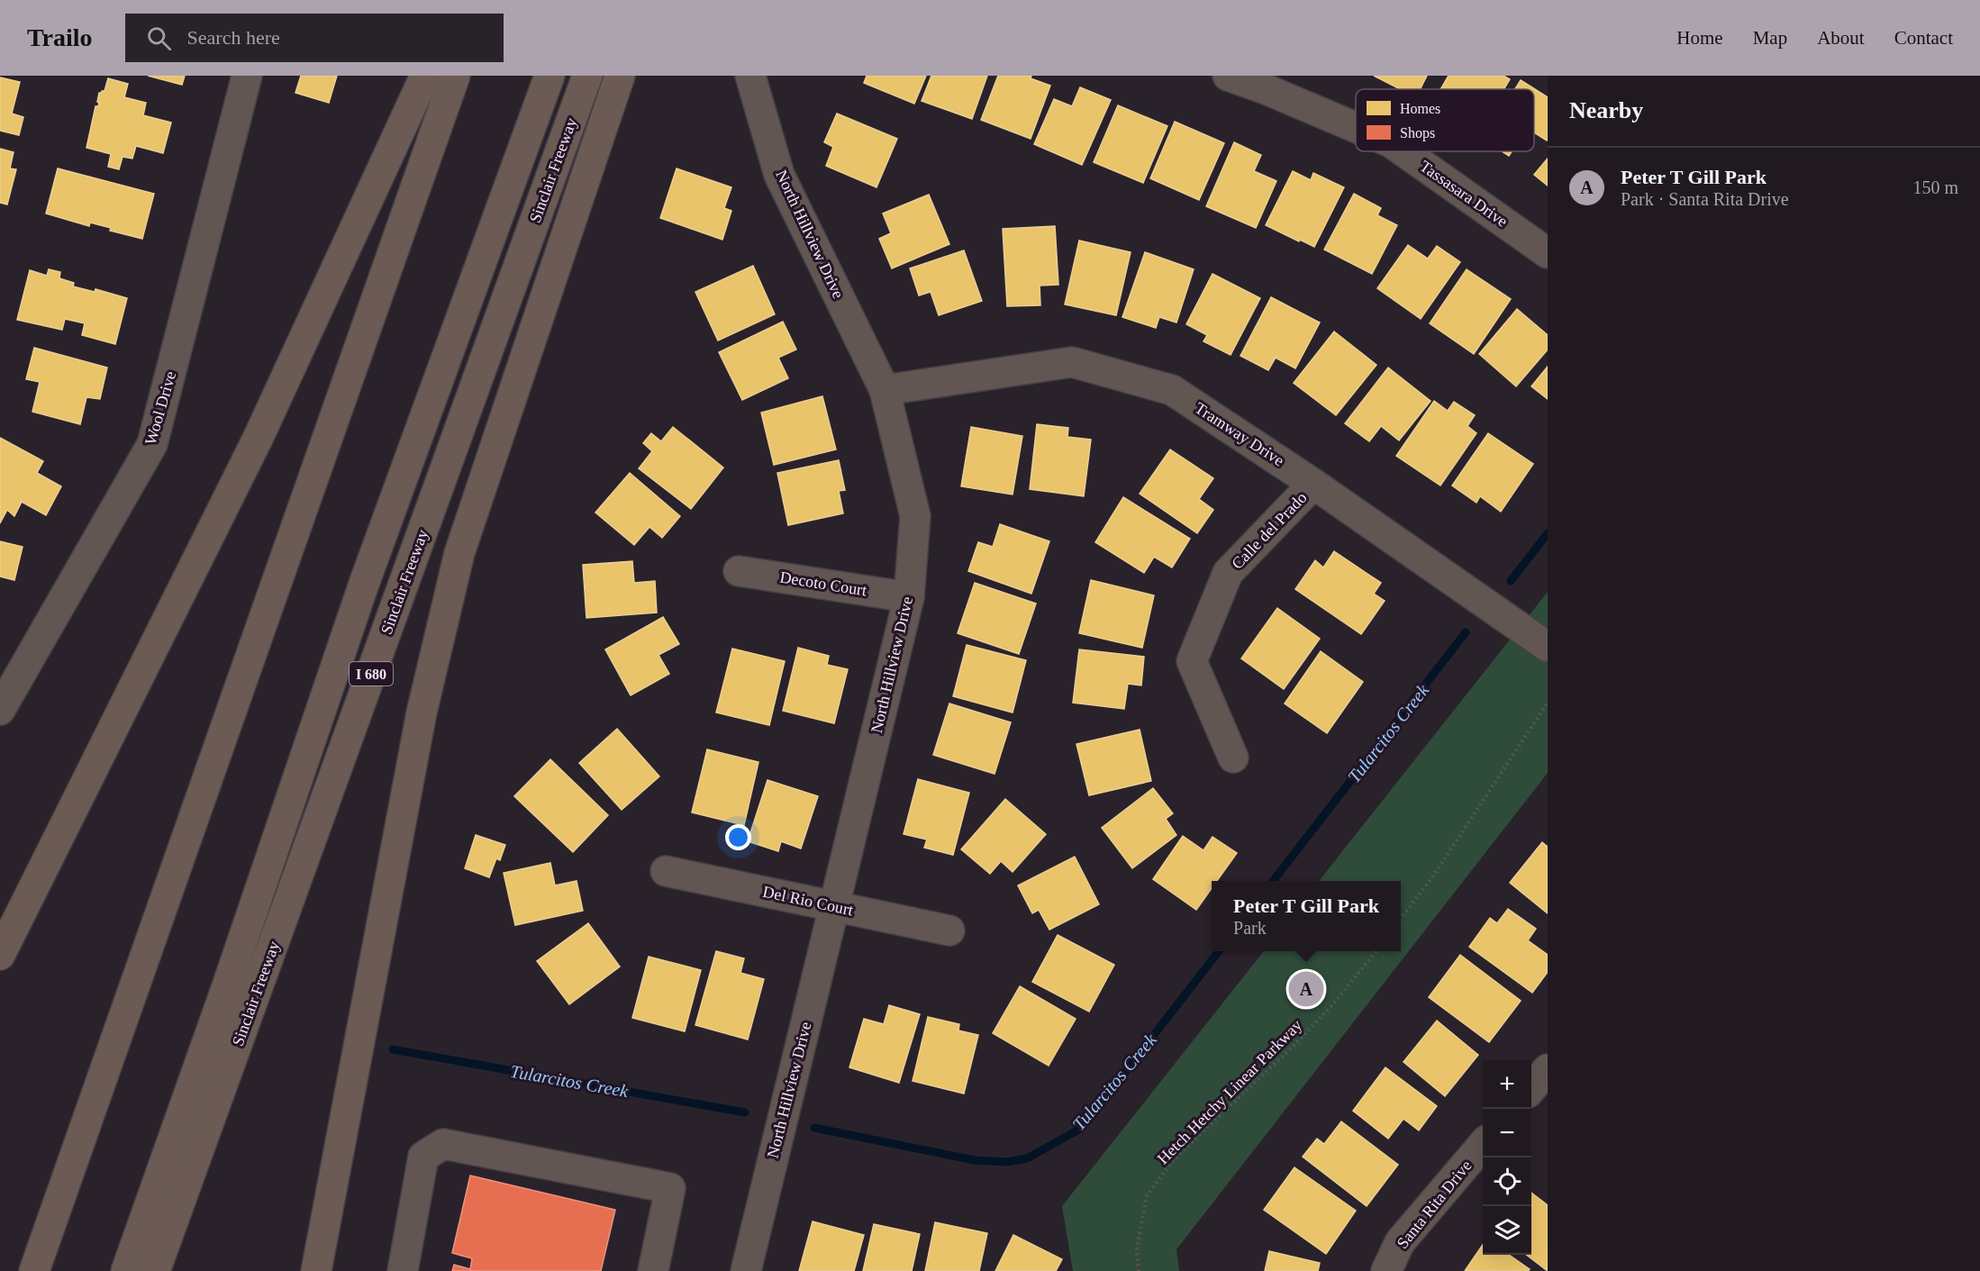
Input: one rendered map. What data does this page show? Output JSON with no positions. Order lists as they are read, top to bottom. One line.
{"streets":{"highway":["Sinclair Freeway","I 680"],"street":["Tassasara Drive","North Hillview Drive","Wool Drive","Tramway Drive","Calle del Prado","Decoto Court","Del Rio Court","Santa Rita Drive"],"path":["Hetch Hetchy Linear Parkway"]},"crossings":[["North Hillview Drive","Tramway Drive"],["North Hillview Drive","Decoto Court"],["North Hillview Drive","Del Rio Court"],["Tramway Drive","Calle del Prado"]],"water":["Tularcitos Creek"],"legend":["Homes","Shops"],"page":{"header":"Trailo","search":"Search here","nav":["Home","Map","About","Contact"],"heading":"Nearby","list":[{"mark":"A","name":"Peter T Gill Park","note":"Park · Santa Rita Drive","value":"150 m"}],"popup":["Peter T Gill Park","Park"],"pins":"A","map_buttons":["+","−"]}}
